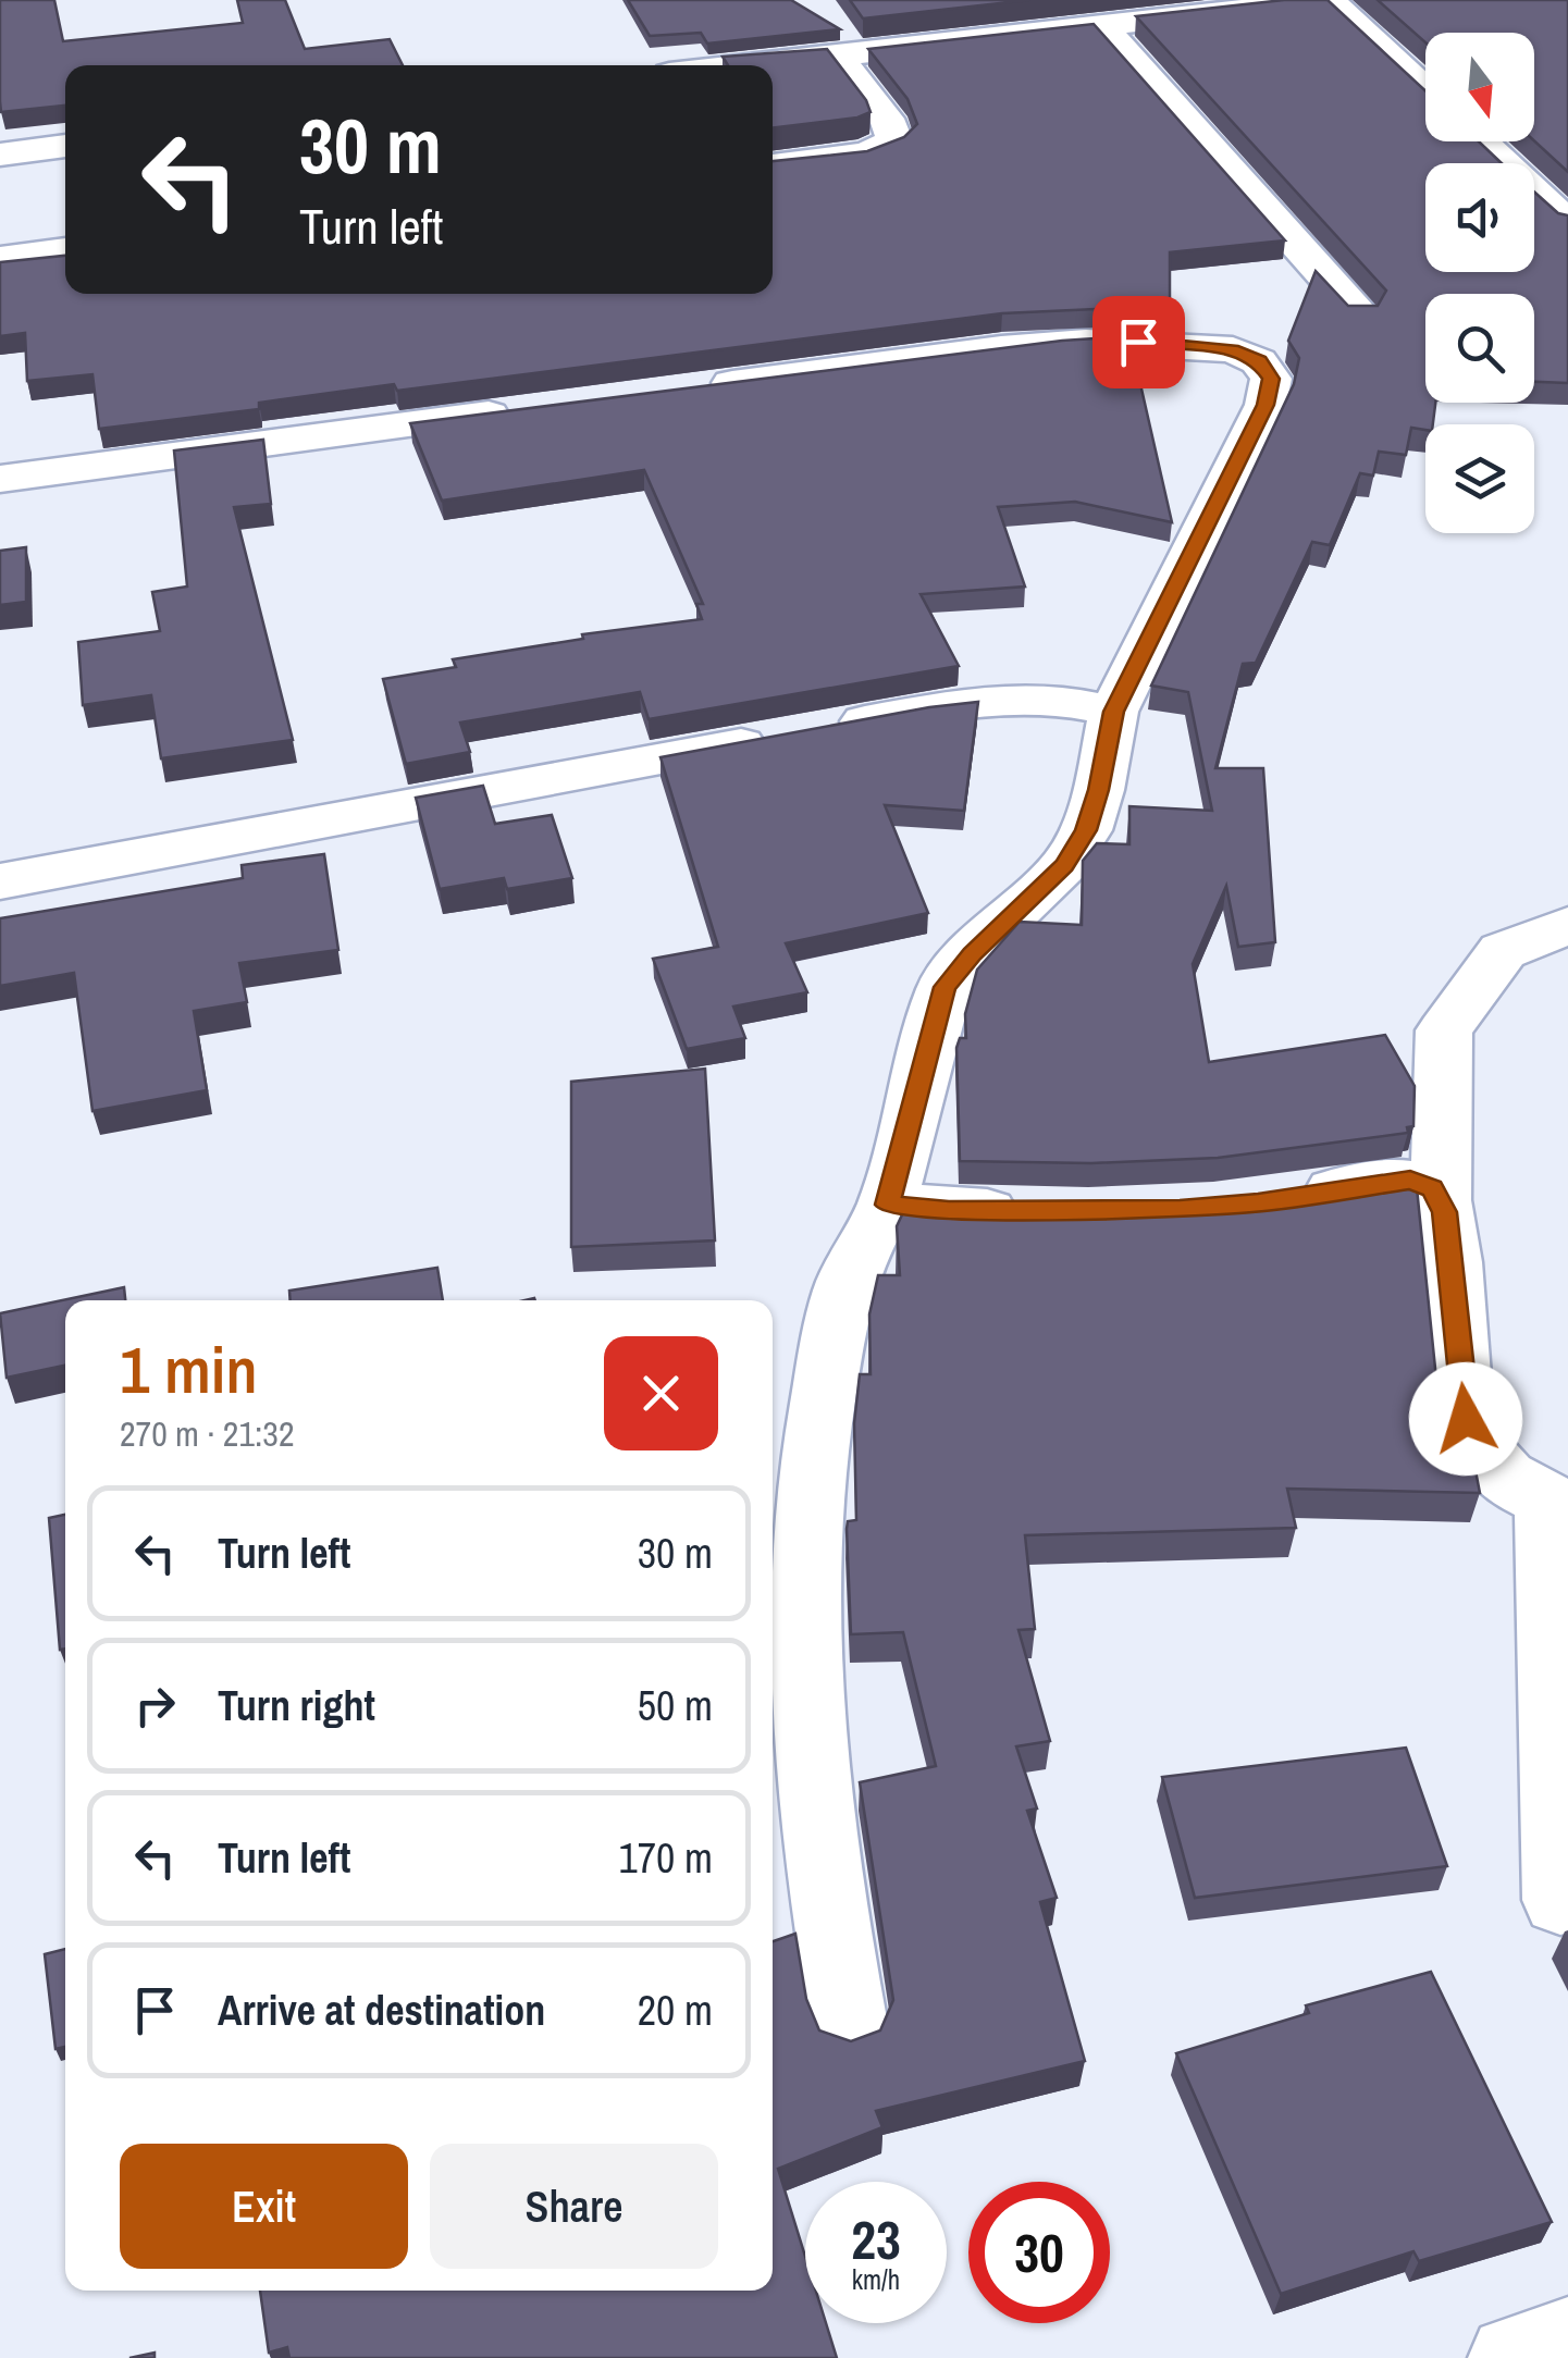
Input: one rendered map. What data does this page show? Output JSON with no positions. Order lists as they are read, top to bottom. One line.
{"north":"bottom","page":{"turn":["30 m","Turn left"],"heading":["1 min","270 m · 21:32"],"list":[{"name":"Turn left","value":"30 m"},{"name":"Turn right","value":"50 m"},{"name":"Turn left","value":"170 m"},{"name":"Arrive at destination","value":"20 m"}],"buttons":["Exit","Share"],"speed":"23 km/h","limit":"30"}}
